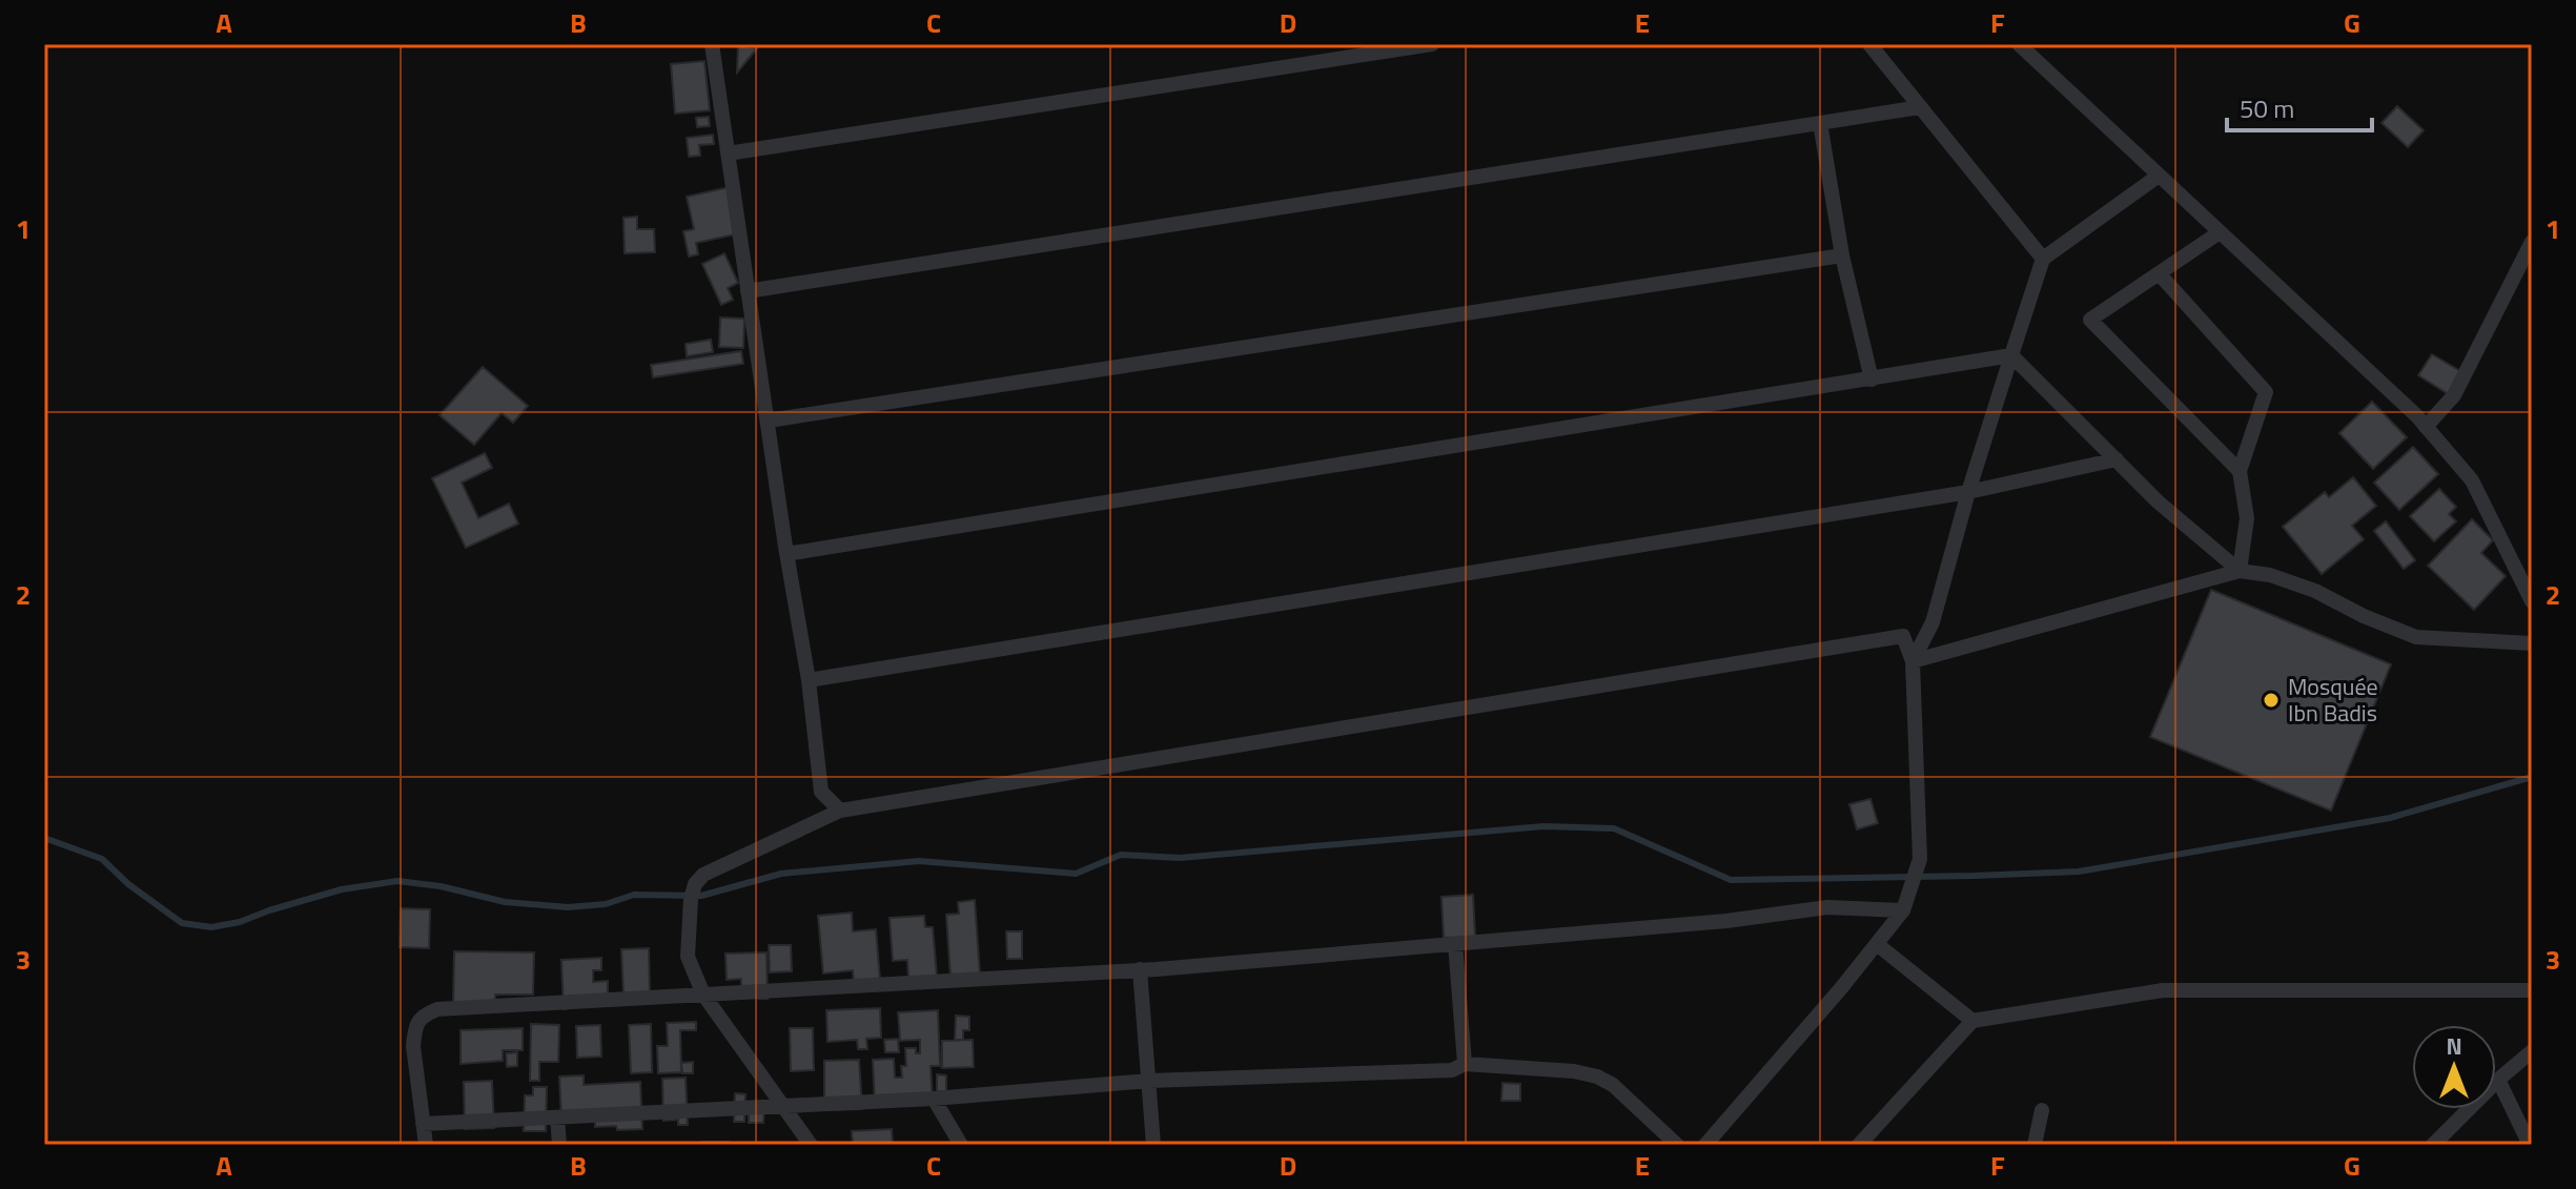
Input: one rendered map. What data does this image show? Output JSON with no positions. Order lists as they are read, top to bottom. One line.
{"places":["Mosquée Ibn Badis"],"scale_bar":"50 m","north":"top","grid":{"columns":["A","B","C","D","E","F","G"],"rows":["1","2","3"]}}
